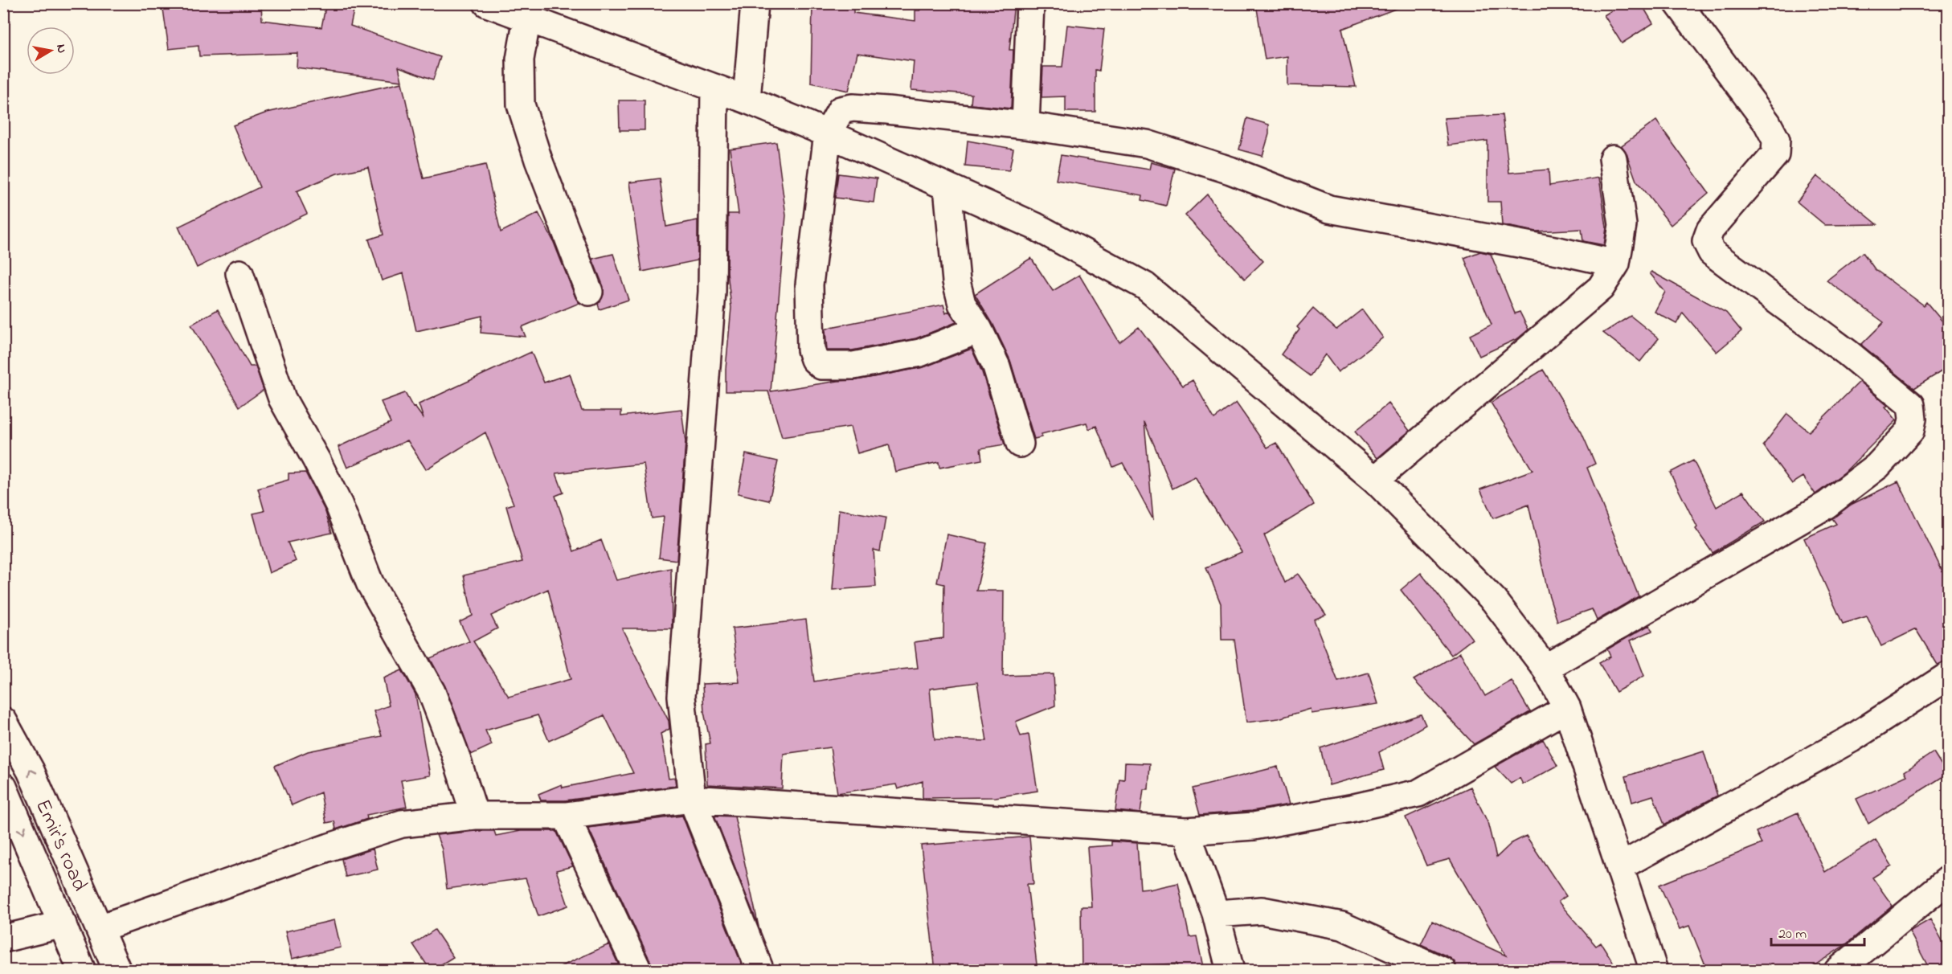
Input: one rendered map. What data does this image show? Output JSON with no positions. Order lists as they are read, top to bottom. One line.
{"streets":{"street":["Emir's road"]},"scale_bar":"20 m","north":"right"}
